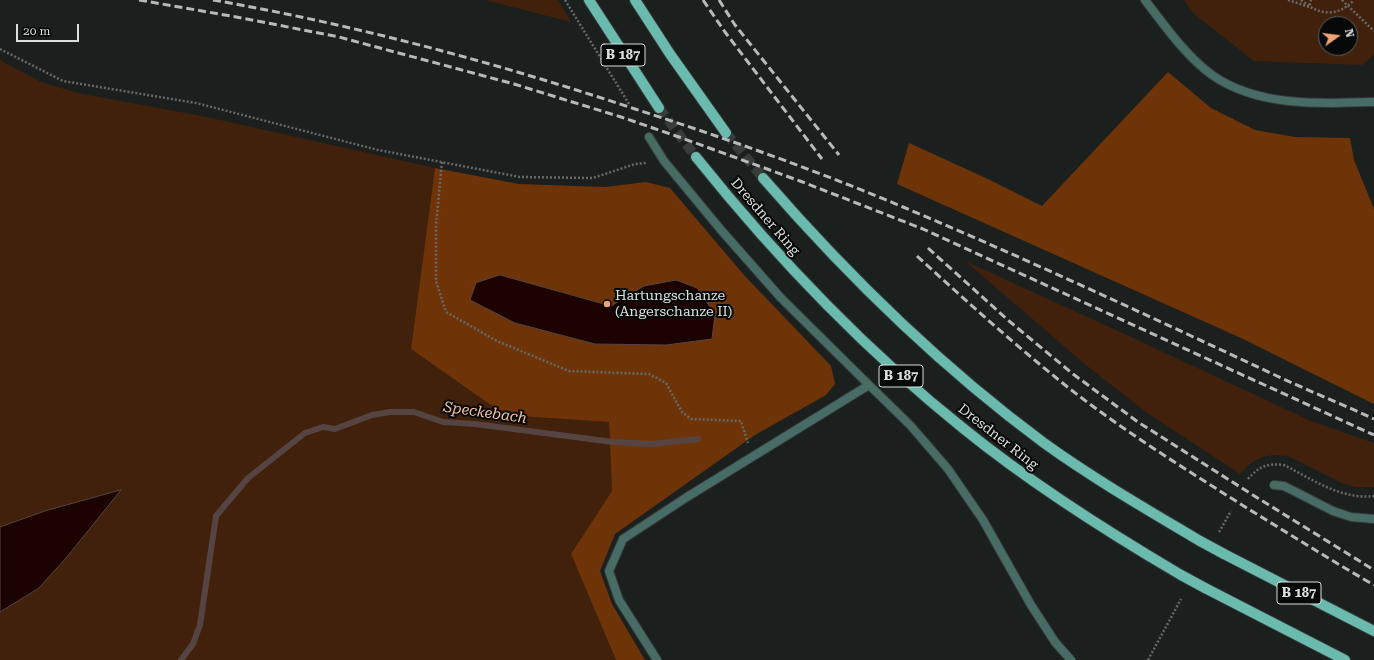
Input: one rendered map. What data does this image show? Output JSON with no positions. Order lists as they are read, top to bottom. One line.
{"streets":{"main road":["B 187","Dresdner Ring"]},"water":["Speckebach"],"places":["Hartungschanze (Angerschanze II)"],"scale_bar":"20 m","north":"right"}
